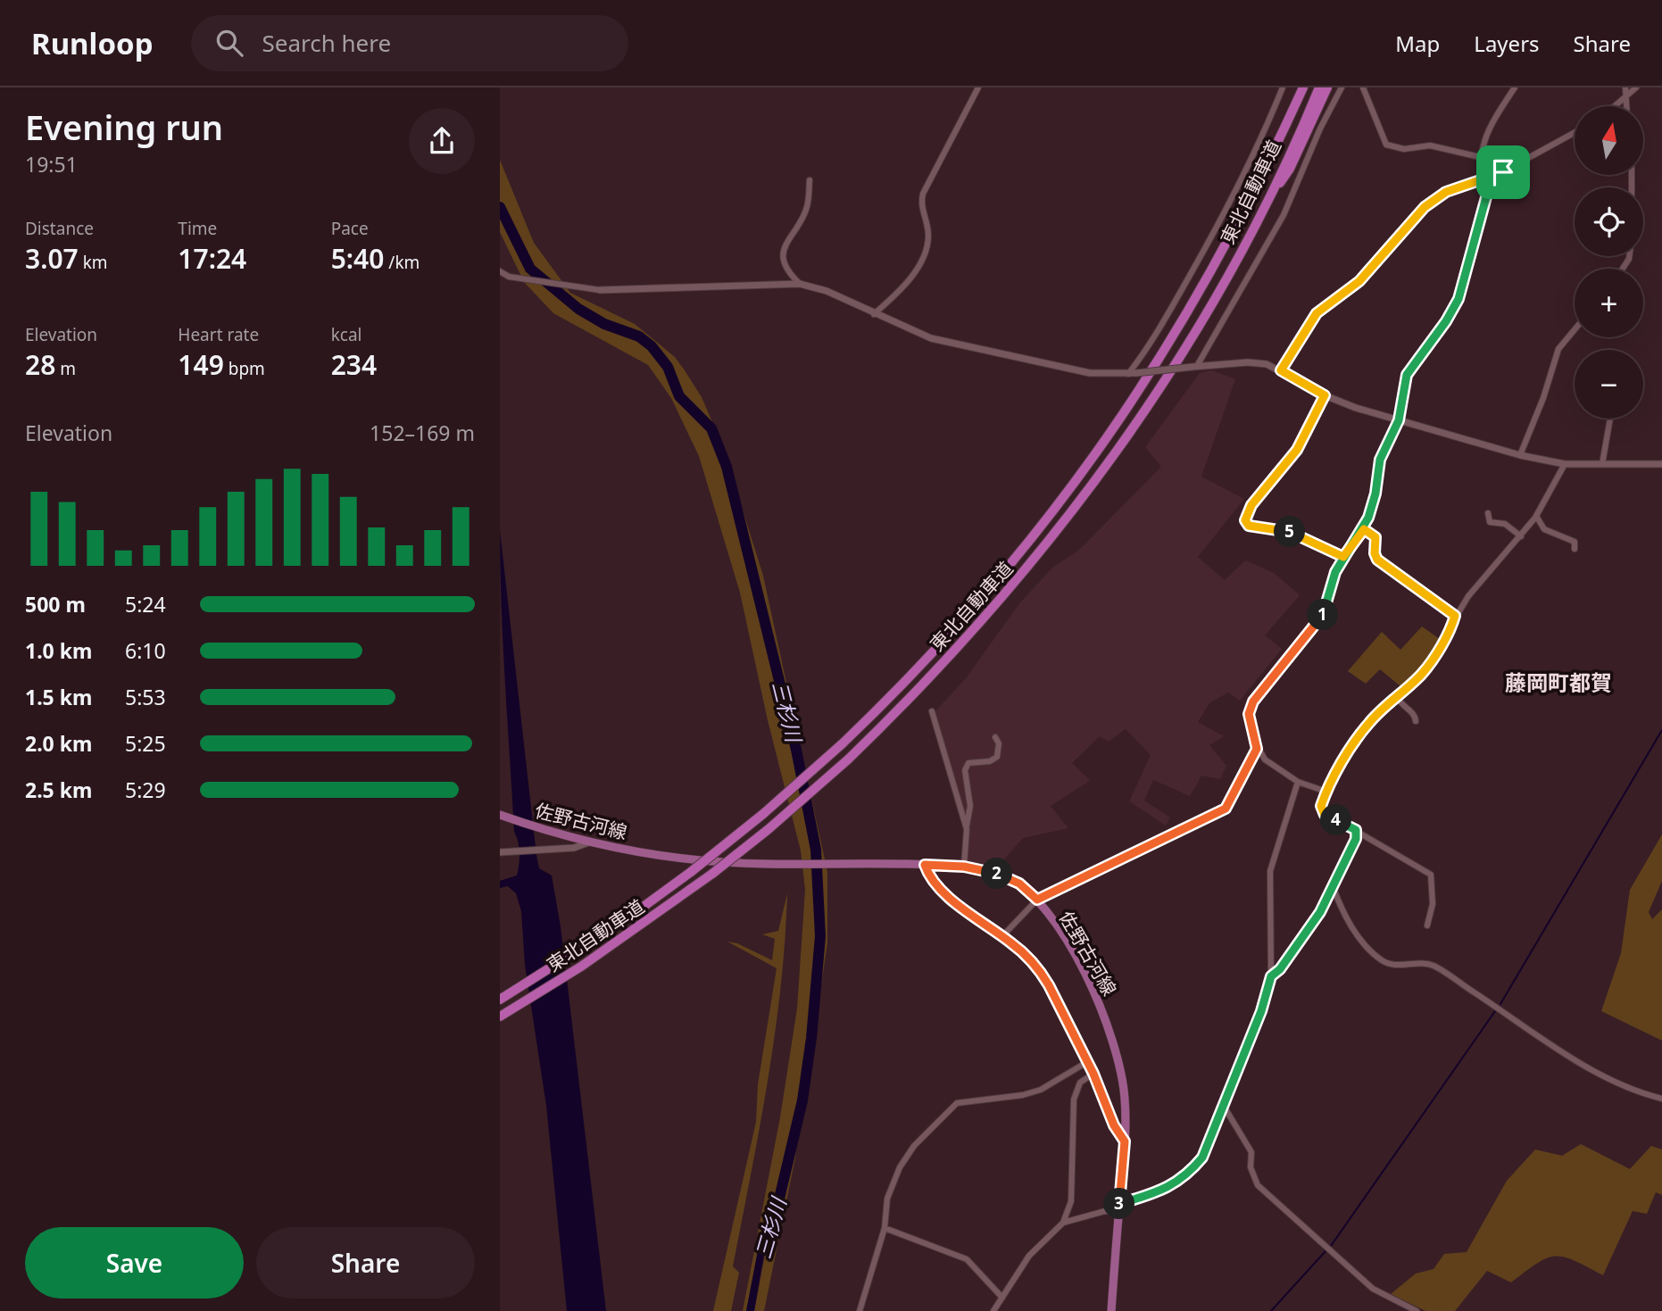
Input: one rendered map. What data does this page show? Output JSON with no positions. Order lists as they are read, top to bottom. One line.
{"streets":{"highway":["東北自動車道"],"main road":["佐野古河線"]},"districts":["藤岡町都賀"],"water":["三杉川"],"north":"top","page":{"header":"Runloop","search":"Search here","nav":["Map","Layers","Share"],"heading":["Evening run","19:51"],"map_buttons":["+","−"],"stats":[["Distance","3.07 km"],["Time","17:24"],["Pace","5:40 /km"],["Elevation","28 m"],["Heart rate","149 bpm"],["kcal","234"]],"chart":["Elevation","152–169 m"],"pins":["5","1","4","2","3"],"list":[{"name":"500 m","note":"5:24"},{"name":"1.0 km","note":"6:10"},{"name":"1.5 km","note":"5:53"},{"name":"2.0 km","note":"5:25"},{"name":"2.5 km","note":"5:29"}],"buttons":["Save","Share"]}}
